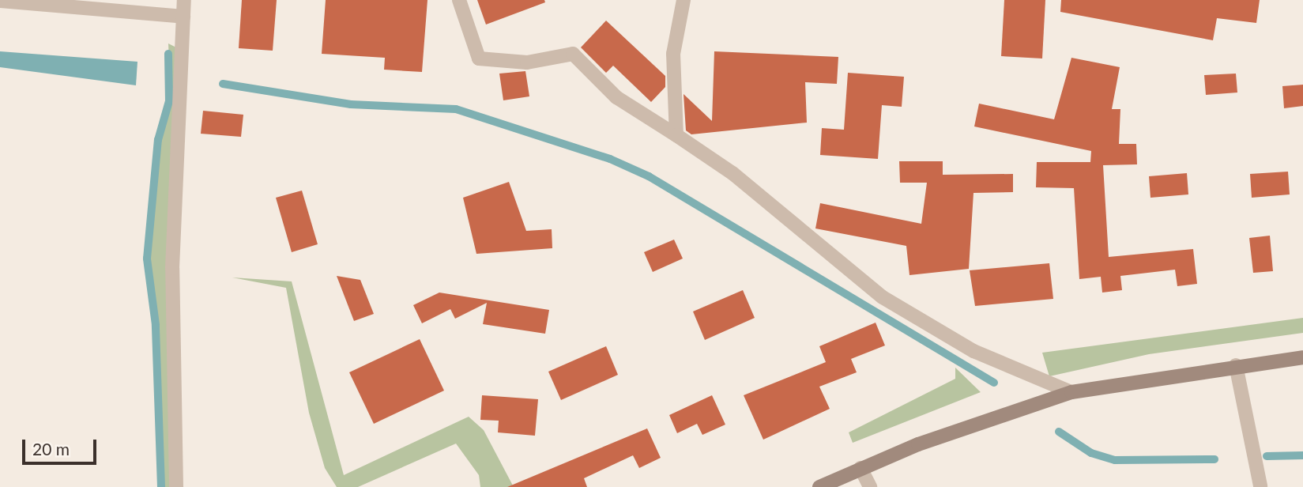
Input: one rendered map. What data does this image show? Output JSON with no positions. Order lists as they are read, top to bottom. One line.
{"scale_bar":"20 m"}
